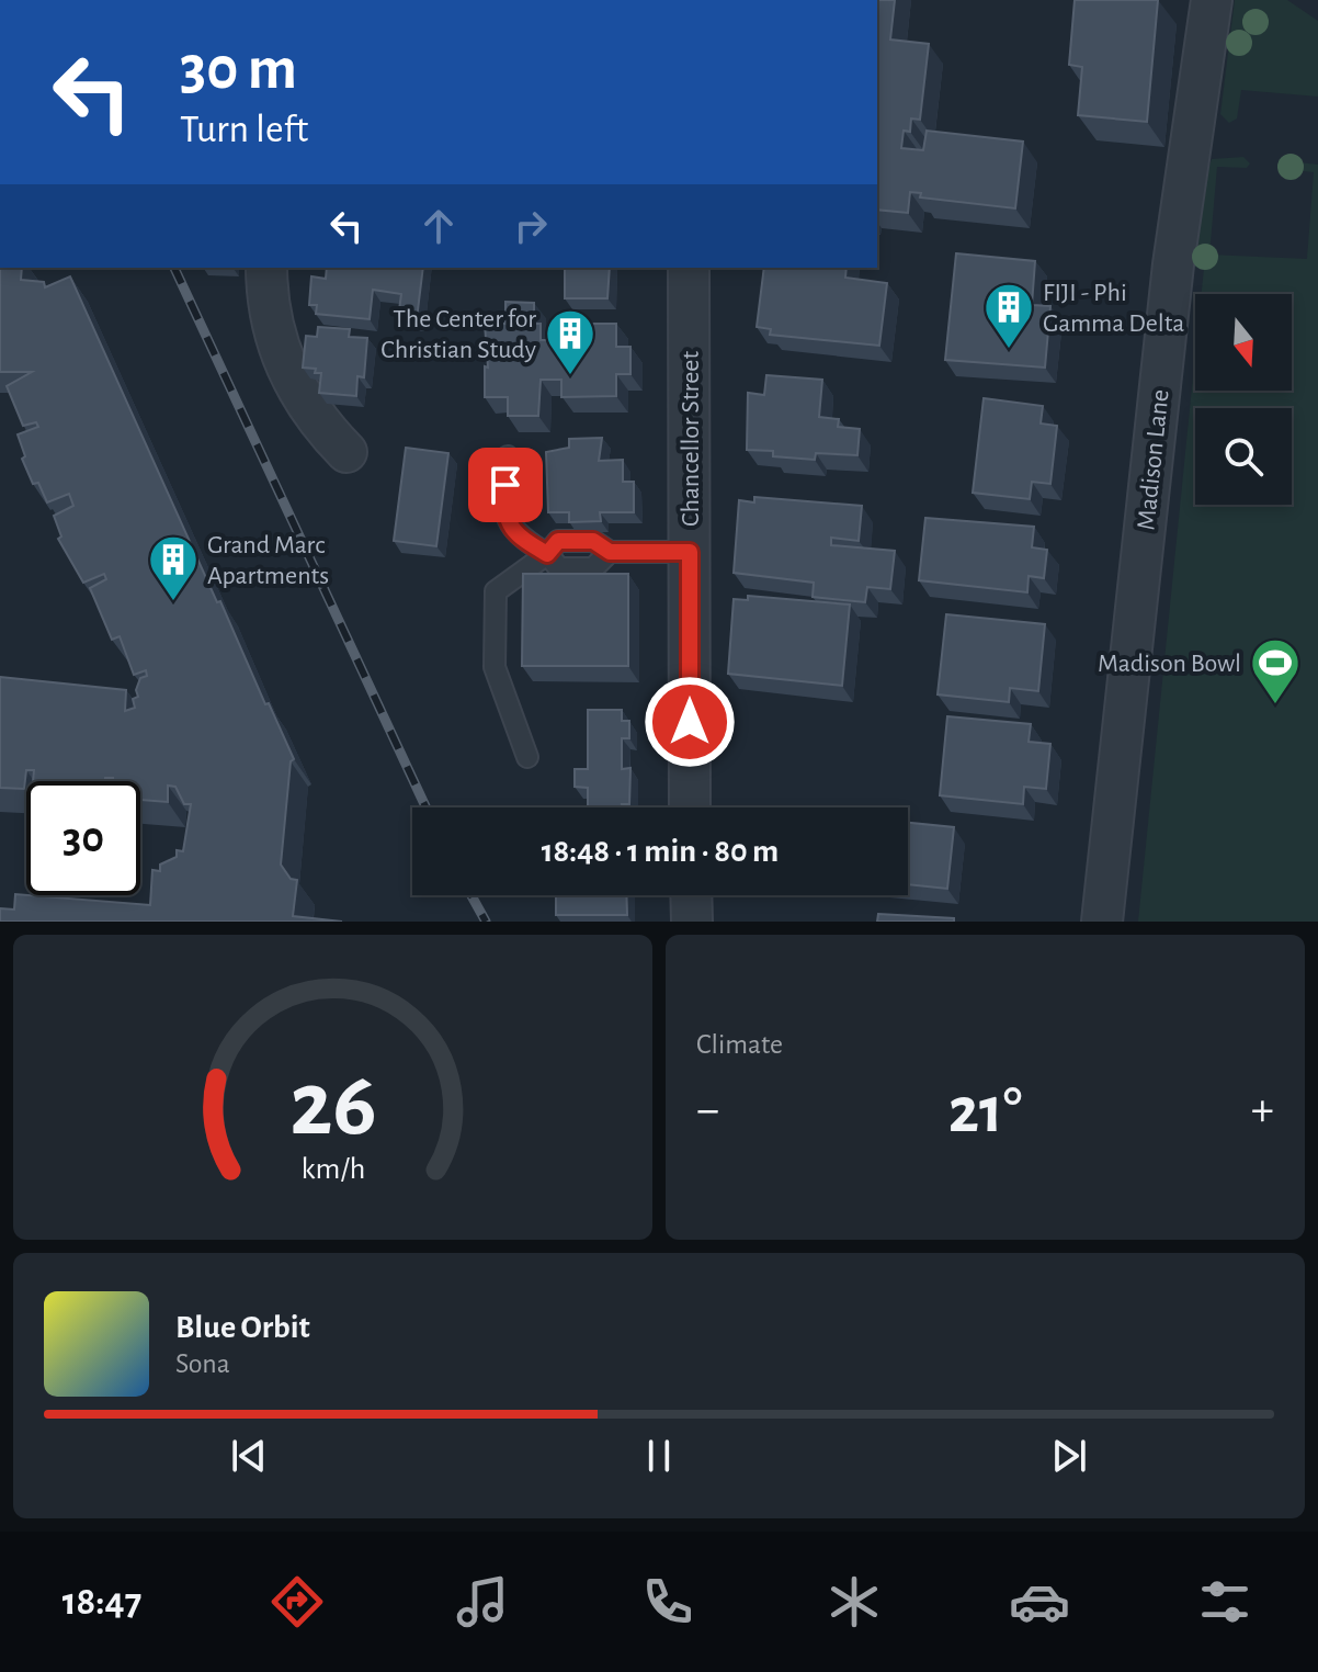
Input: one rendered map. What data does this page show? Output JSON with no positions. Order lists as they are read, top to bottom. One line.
{"streets":{"street":["Chancellor Street","Madison Lane"]},"places":{"building":["FIJI - Phi Gamma Delta","The Center for Christian Study","Grand Marc Apartments"],"sports":["Madison Bowl"]},"north":"bottom","page":{"turn":["30 m","Turn left"],"limit":"30","trip":"18:48 · 1 min · 80 m","tile":"Climate","heat":["−","21°","+"],"song":["Blue Orbit","Sona"],"tabs":"18:47","gauge":["26","km/h"]}}
